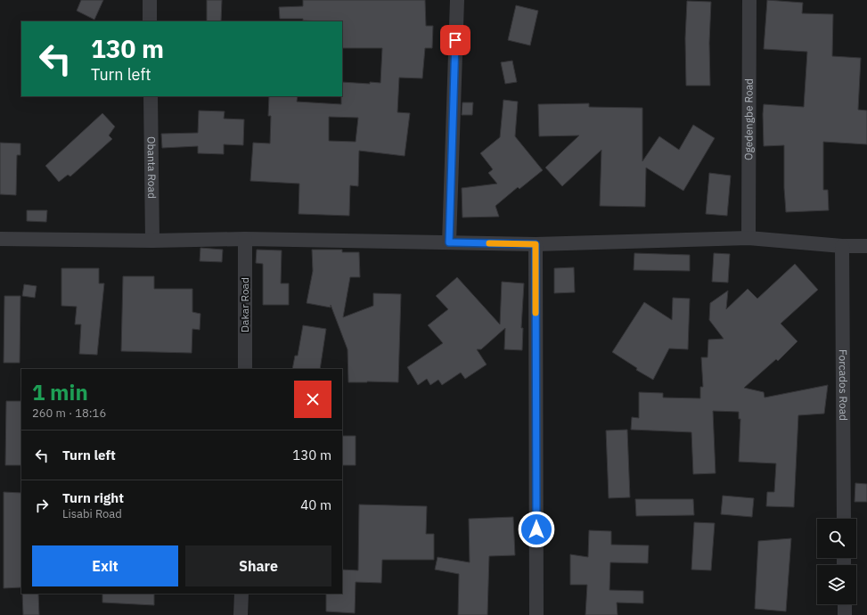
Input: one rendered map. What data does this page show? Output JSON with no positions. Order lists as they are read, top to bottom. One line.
{"streets":{"street":["Ogedengbe Road","Obanta Road","Dakar Road","Forcados Road"]},"page":{"turn":["130 m","Turn left"],"heading":["1 min","260 m · 18:16"],"list":[{"name":"Turn left","value":"130 m"},{"name":"Turn right","note":"Lisabi Road","value":"40 m"}],"buttons":["Exit","Share"]}}
